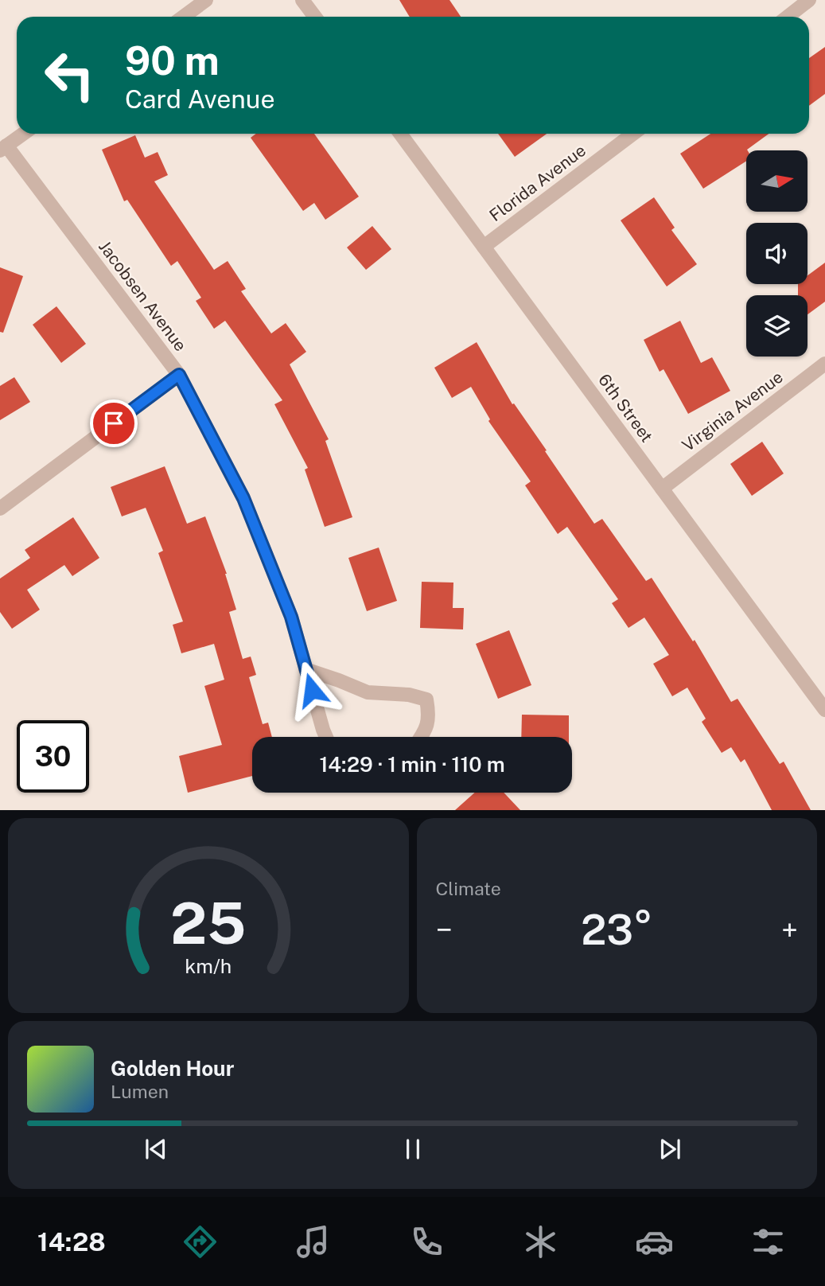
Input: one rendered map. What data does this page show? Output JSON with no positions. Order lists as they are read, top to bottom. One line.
{"streets":{"street":["Florida Avenue","Jacobsen Avenue","6th Street","Virginia Avenue"]},"crossings":[["Florida Avenue","6th Street"],["6th Street","Virginia Avenue"]],"north":"right","page":{"turn":["90 m","Card Avenue"],"limit":"30","trip":"14:29 · 1 min · 110 m","tile":"Climate","heat":["−","23°","+"],"song":["Golden Hour","Lumen"],"tabs":"14:28","gauge":["25","km/h"]}}
